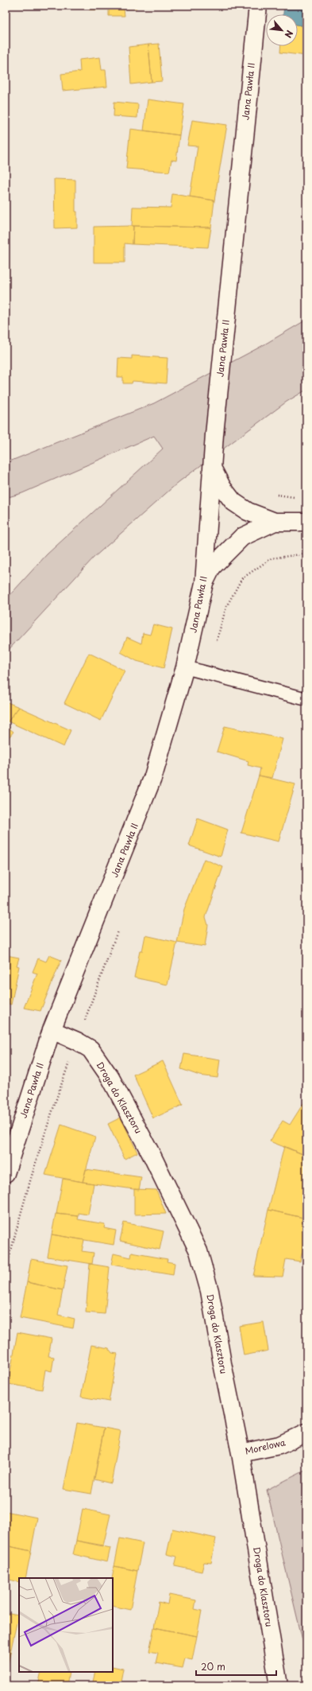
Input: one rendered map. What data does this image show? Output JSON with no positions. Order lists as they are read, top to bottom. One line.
{"streets":{"street":["Jana Pawła II","Droga do Klasztoru","Morelowa"]},"crossings":[["Jana Pawła II","Droga do Klasztoru"],["Droga do Klasztoru","Morelowa"]],"scale_bar":"20 m","north":"bottom right"}
